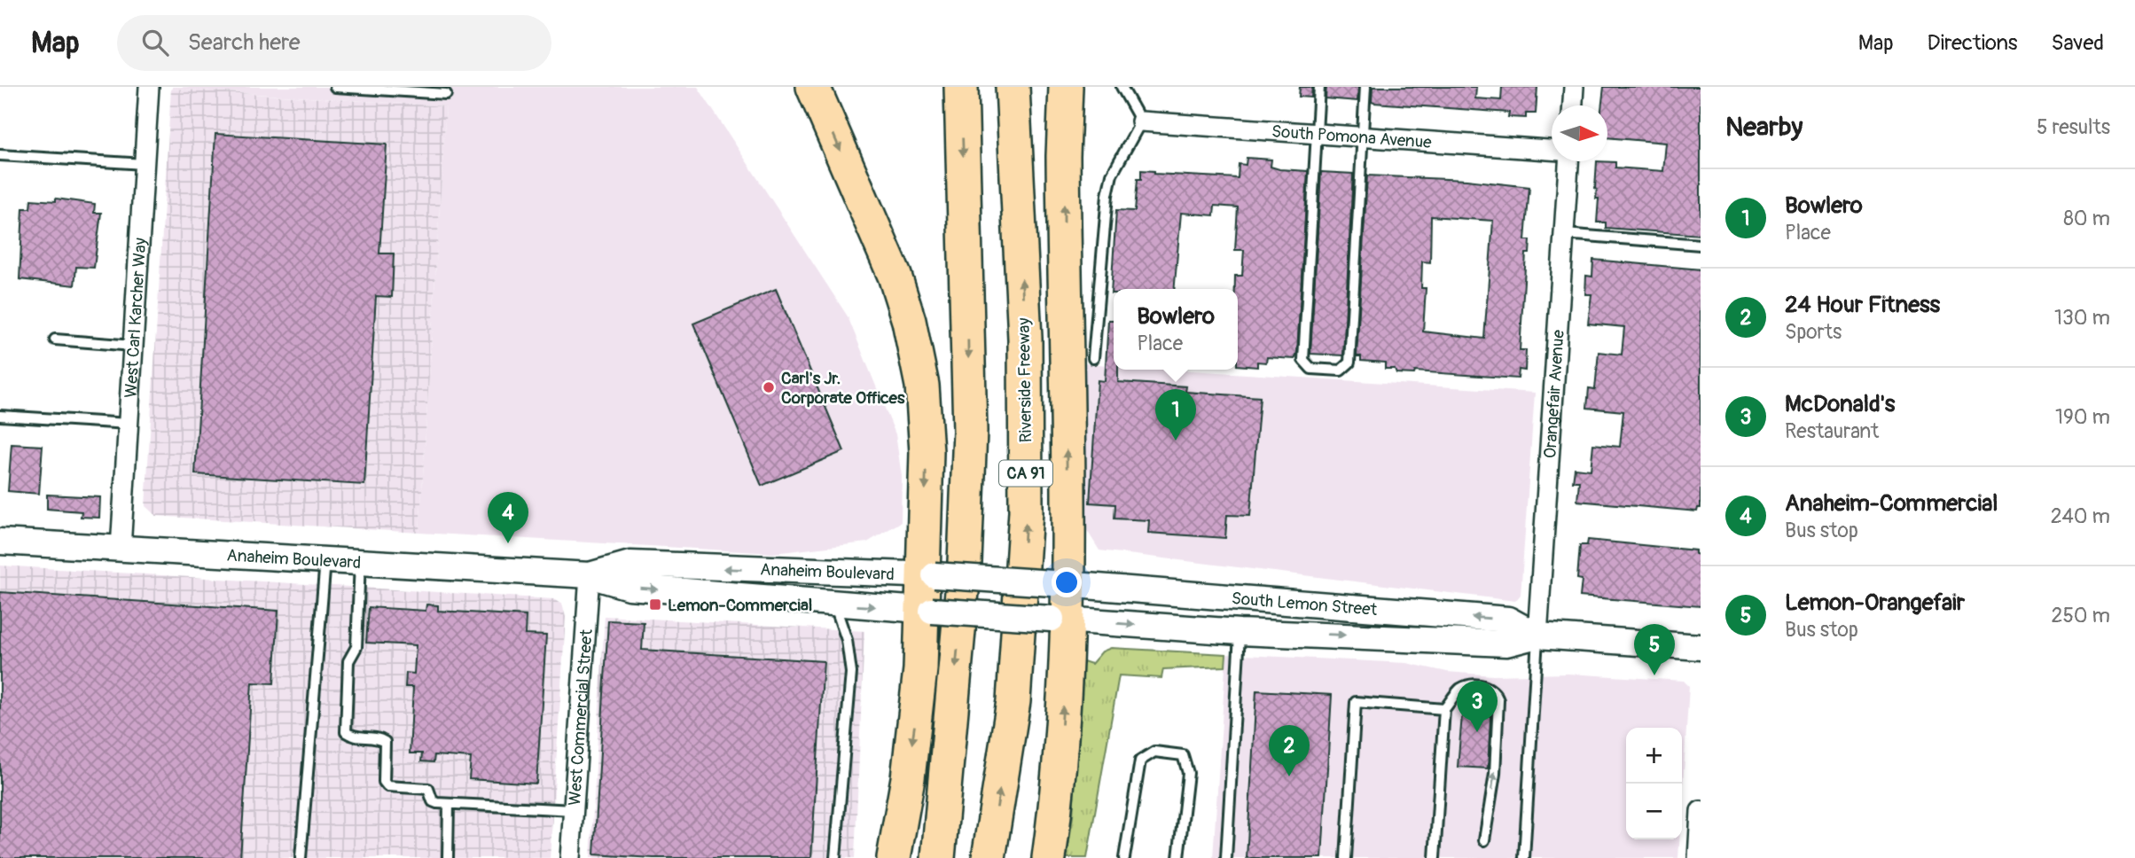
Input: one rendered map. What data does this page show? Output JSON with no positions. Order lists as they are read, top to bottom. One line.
{"streets":{"highway":["Riverside Freeway","CA 91"],"street":["South Pomona Avenue","West Carl Karcher Way","Orangefair Avenue","Anaheim Boulevard","South Lemon Street","West Commercial Street"]},"crossings":[["West Carl Karcher Way","Anaheim Boulevard"],["Orangefair Avenue","South Lemon Street"],["Anaheim Boulevard","South Lemon Street"],["Anaheim Boulevard","West Commercial Street"]],"places":{"other":["Carl's Jr. Corporate Offices"],"transit":["Lemon-Commercial"]},"north":"right","page":{"header":"Map","search":"Search here","nav":["Map","Directions","Saved"],"heading":["Nearby","5 results"],"list":[{"mark":"1","name":"Bowlero","note":"Place","value":"80 m"},{"mark":"2","name":"24 Hour Fitness","note":"Sports","value":"130 m"},{"mark":"3","name":"McDonald's","note":"Restaurant","value":"190 m"},{"mark":"4","name":"Anaheim-Commercial","note":"Bus stop","value":"240 m"},{"mark":"5","name":"Lemon-Orangefair","note":"Bus stop","value":"250 m"}],"popup":["Bowlero","Place"],"pins":["1","4","5","3","2"],"map_buttons":["+","−"]}}
